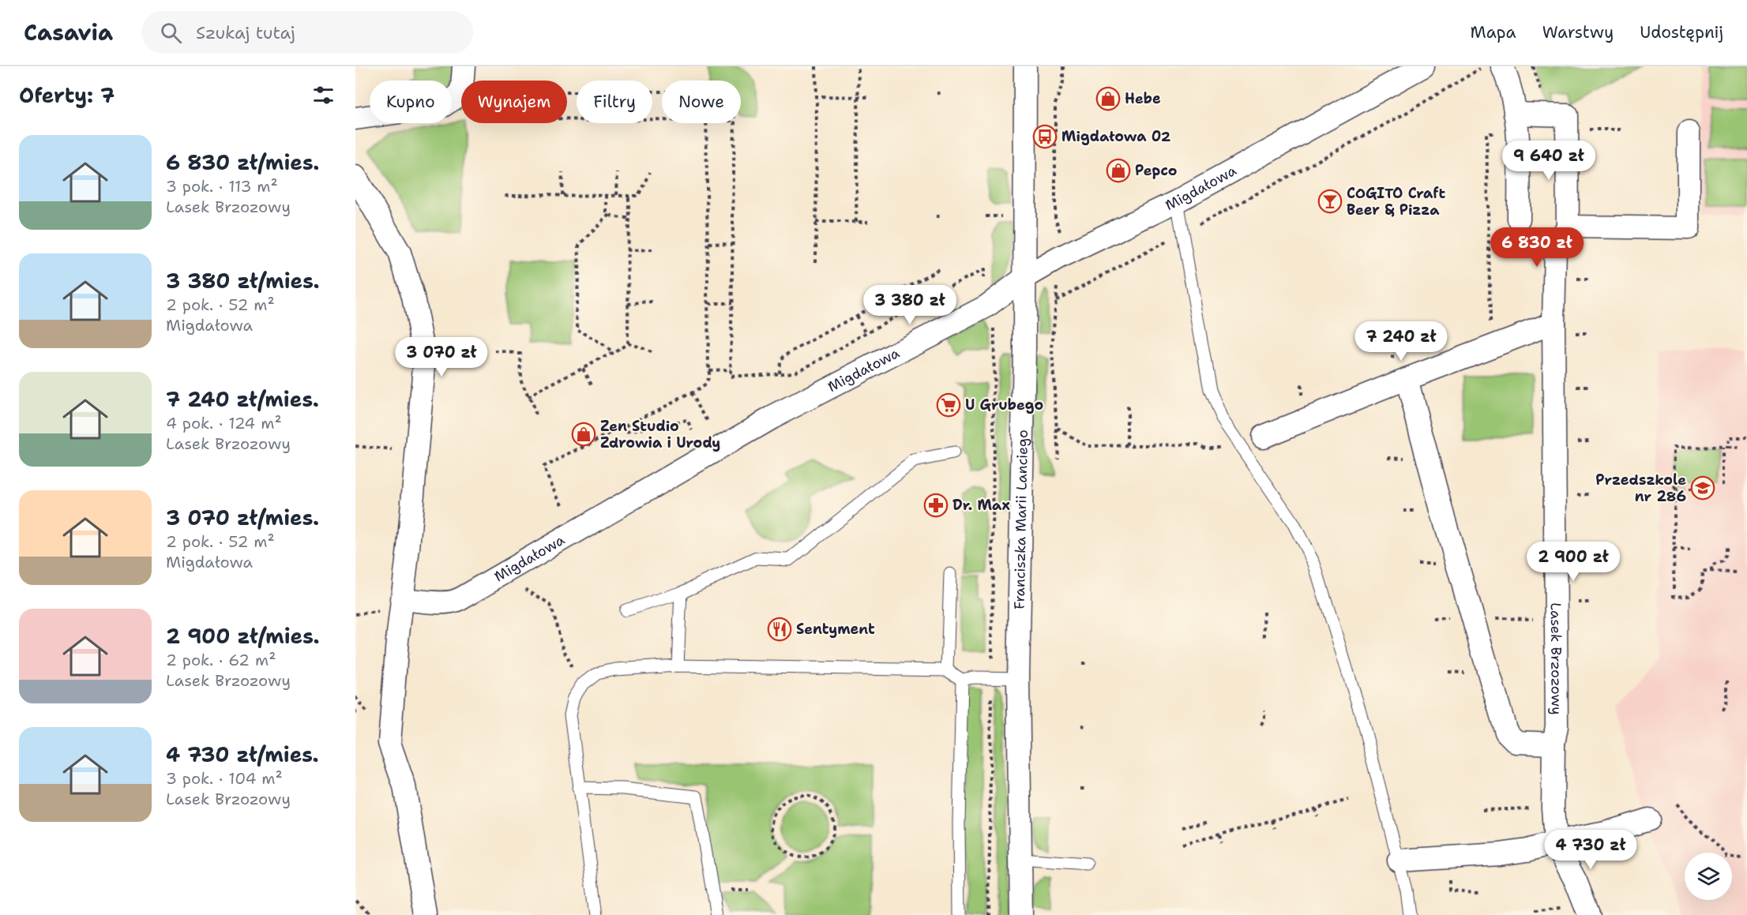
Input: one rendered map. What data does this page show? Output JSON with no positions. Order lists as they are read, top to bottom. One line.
{"streets":{"street":["Migdałowa","Franciszka Marii Lanciego","Lasek Brzozowy"]},"crossings":[["Migdałowa","Franciszka Marii Lanciego"]],"places":{"shop":["Hebe","Pepco","Zen Studio Zdrowia i Urody"],"bus stop":["Migdałowa 02"],"bar":["COGITO Craft Beer & Pizza"],"supermarket":["U Grubego"],"school or university":["Przedszkole nr 286"],"pharmacy":["Dr. Max"],"restaurant":["Sentyment"]},"page":{"header":"Casavia","search":"Szukaj tutaj","nav":["Mapa","Warstwy","Udostępnij"],"heading":"Oferty: 7","chip":["Kupno","Wynajem","Filtry","Nowe"],"list":[{"name":"6 830 zł/mies.","note":"3 pok. · 113 m² · Lasek Brzozowy"},{"name":"3 380 zł/mies.","note":"2 pok. · 52 m² · Migdałowa"},{"name":"7 240 zł/mies.","note":"4 pok. · 124 m² · Lasek Brzozowy"},{"name":"3 070 zł/mies.","note":"2 pok. · 52 m² · Migdałowa"},{"name":"2 900 zł/mies.","note":"2 pok. · 62 m² · Lasek Brzozowy"},{"name":"4 730 zł/mies.","note":"3 pok. · 104 m² · Lasek Brzozowy"}],"price":["9 640 zł","6 830 zł","3 380 zł","7 240 zł","3 070 zł","2 900 zł","4 730 zł"]}}
